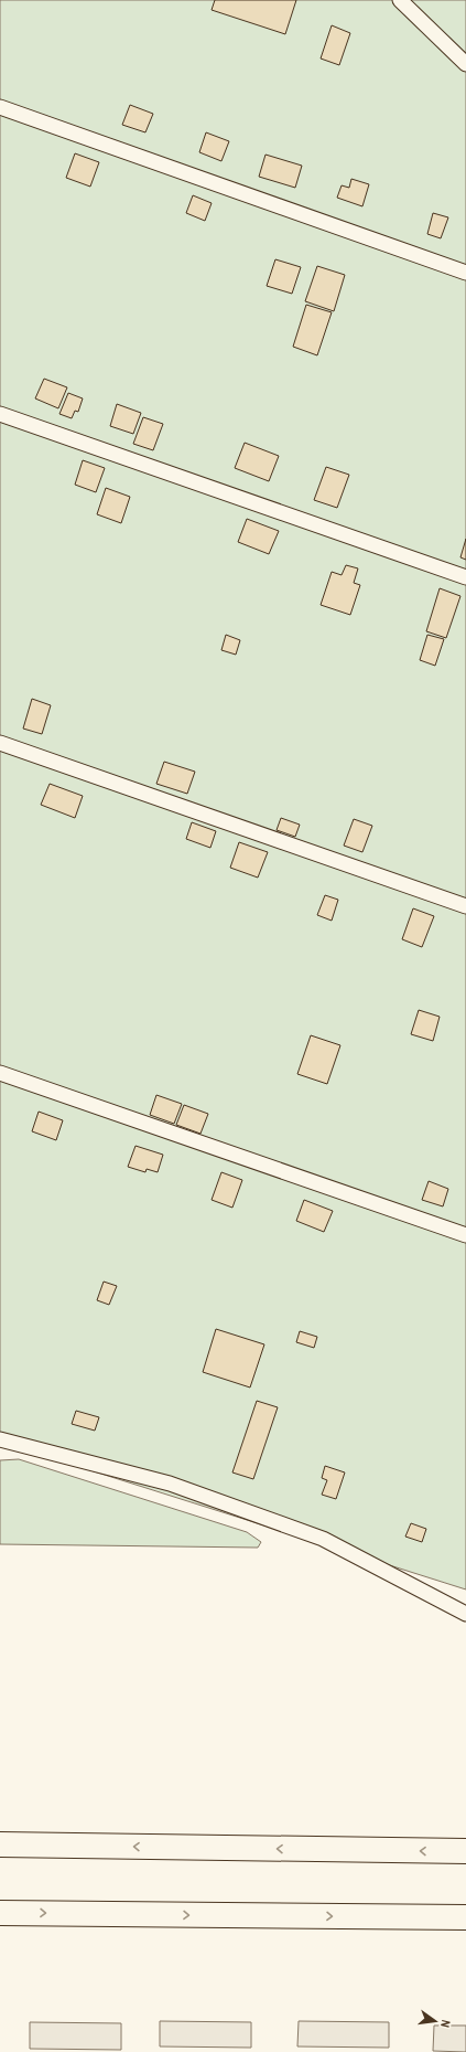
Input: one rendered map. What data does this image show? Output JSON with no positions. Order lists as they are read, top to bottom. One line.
{"north":"right"}
